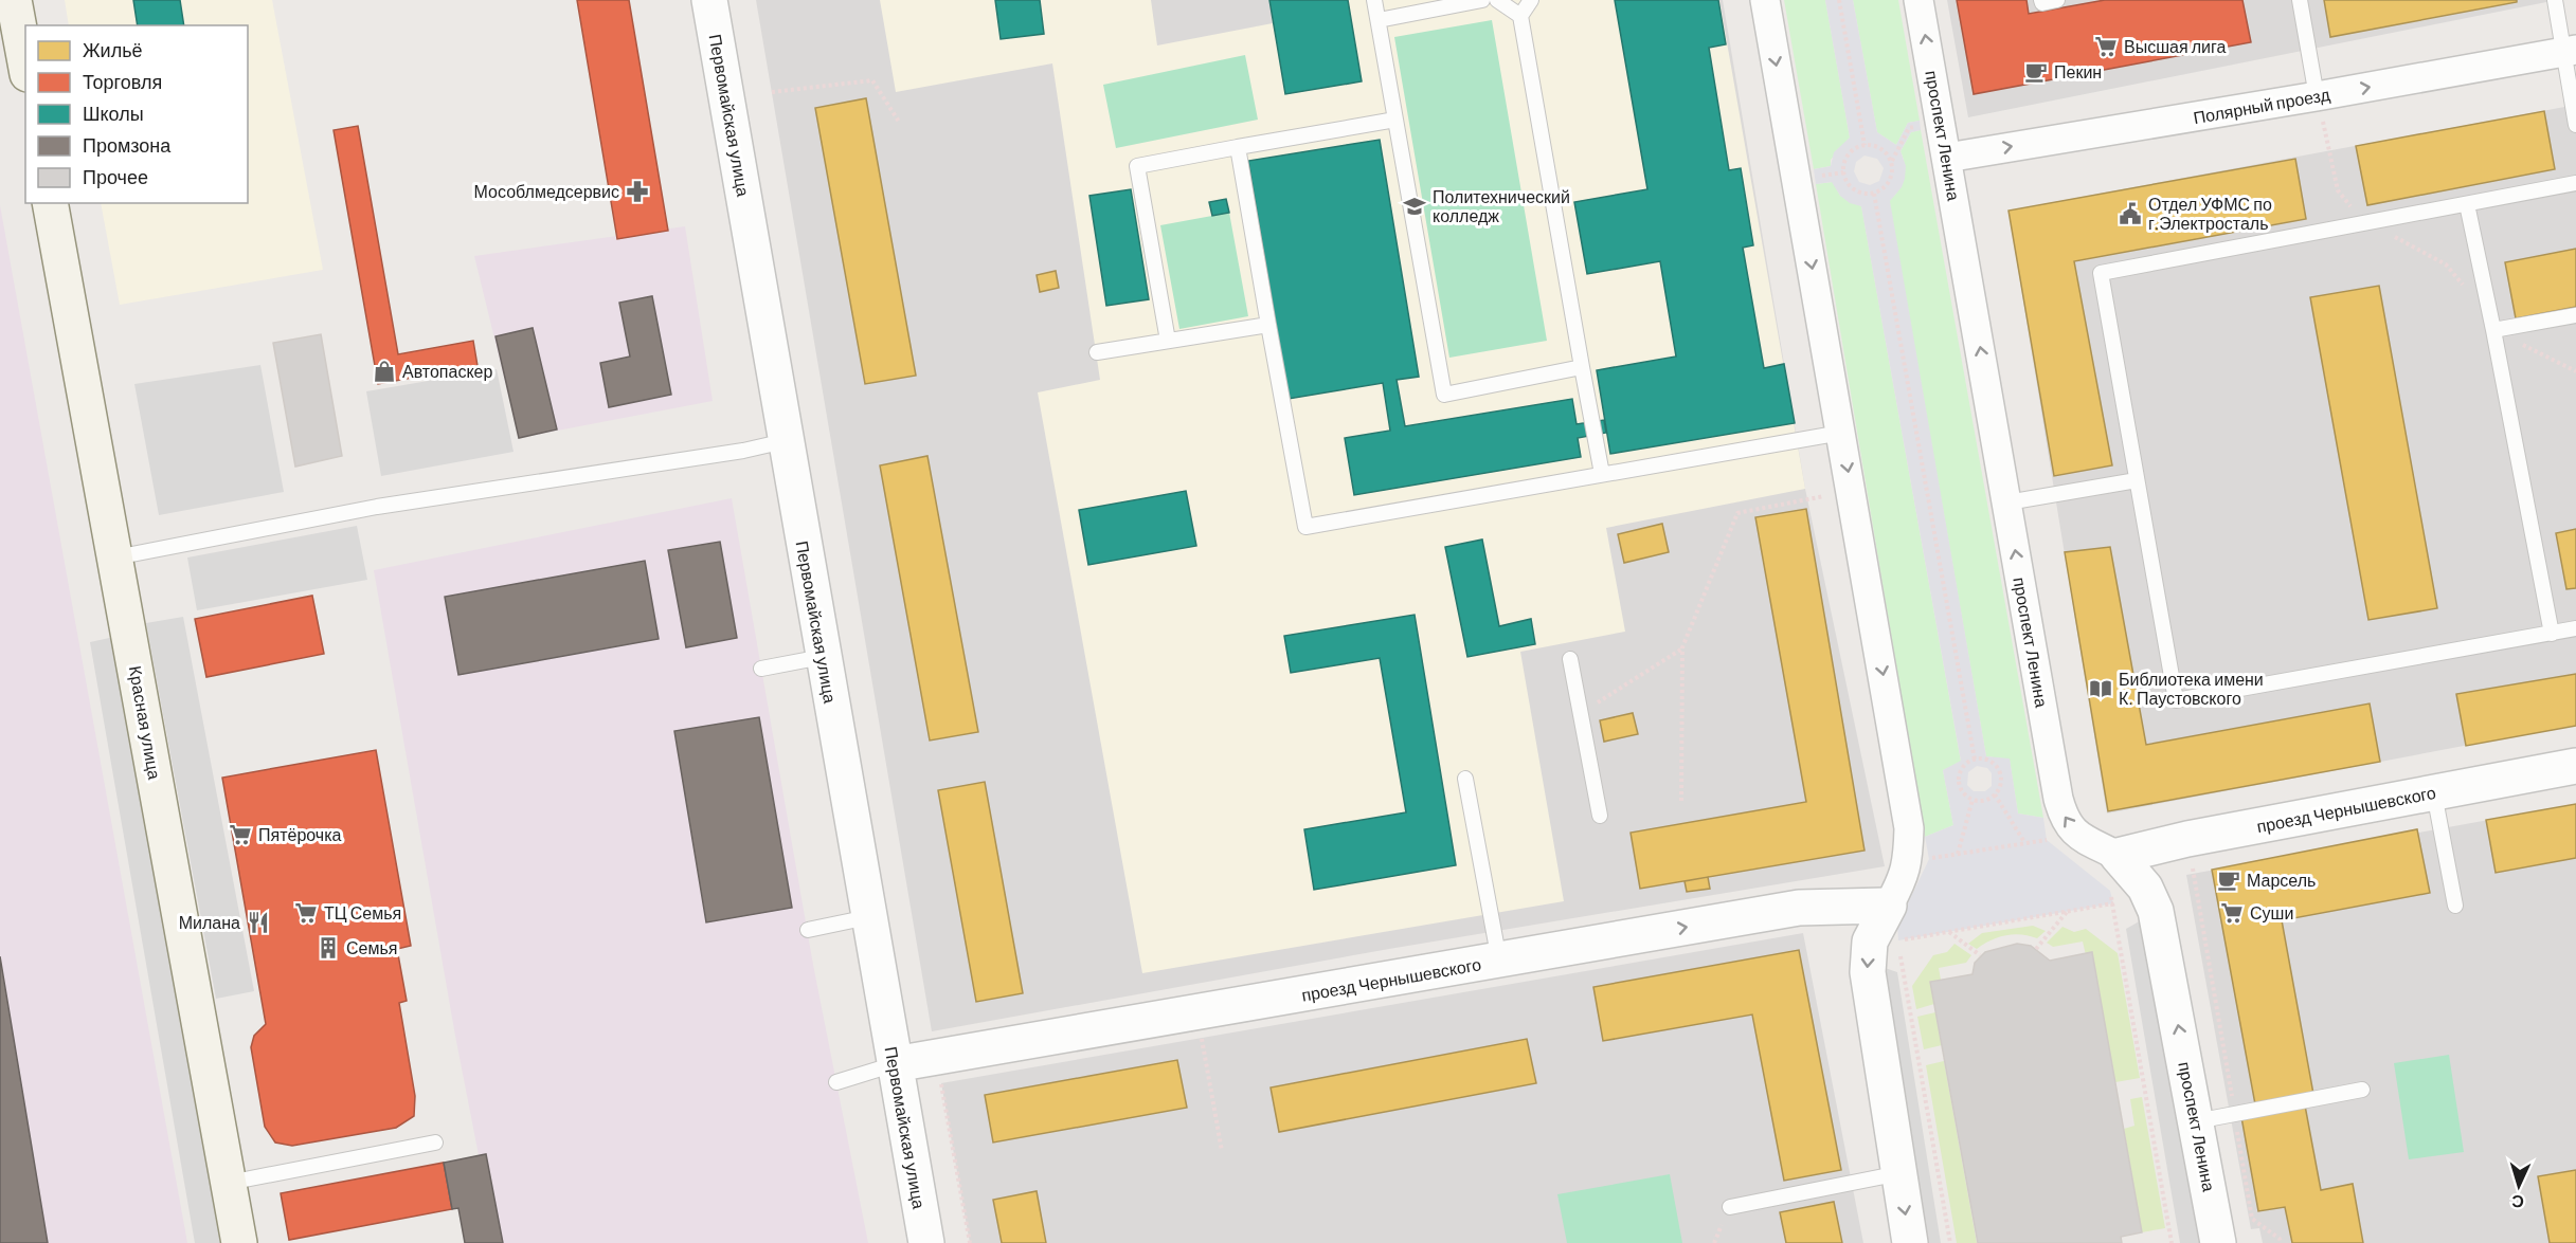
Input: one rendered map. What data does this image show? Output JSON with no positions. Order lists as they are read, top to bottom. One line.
{"streets":{"main road":["Красная улица"],"street":["Полярный проезд","Первомайская улица","проспект Ленина","проезд Чернышевского"]},"crossings":[["Полярный проезд","проспект Ленина"],["Первомайская улица","проезд Чернышевского"],["проспект Ленина","проезд Чернышевского"]],"one_way":["Полярный проезд"],"places":{"supermarket":["Высшая лига","Пятёрочка","ТЦ Семья","Суши"],"cafe":["Пекин","Марсель"],"pharmacy":["Мособлмедсервис"],"school or university":["Политехнический колледж"],"public building":["Отдел УФМС по г.Электросталь"],"shop":["Автопаскер"],"library":["Библиотека имени К. Паустовского"],"restaurant":["Милана"],"building":["Семья"]},"legend":["Жильё","Торговля","Школы","Промзона","Прочее"],"north":"bottom"}
